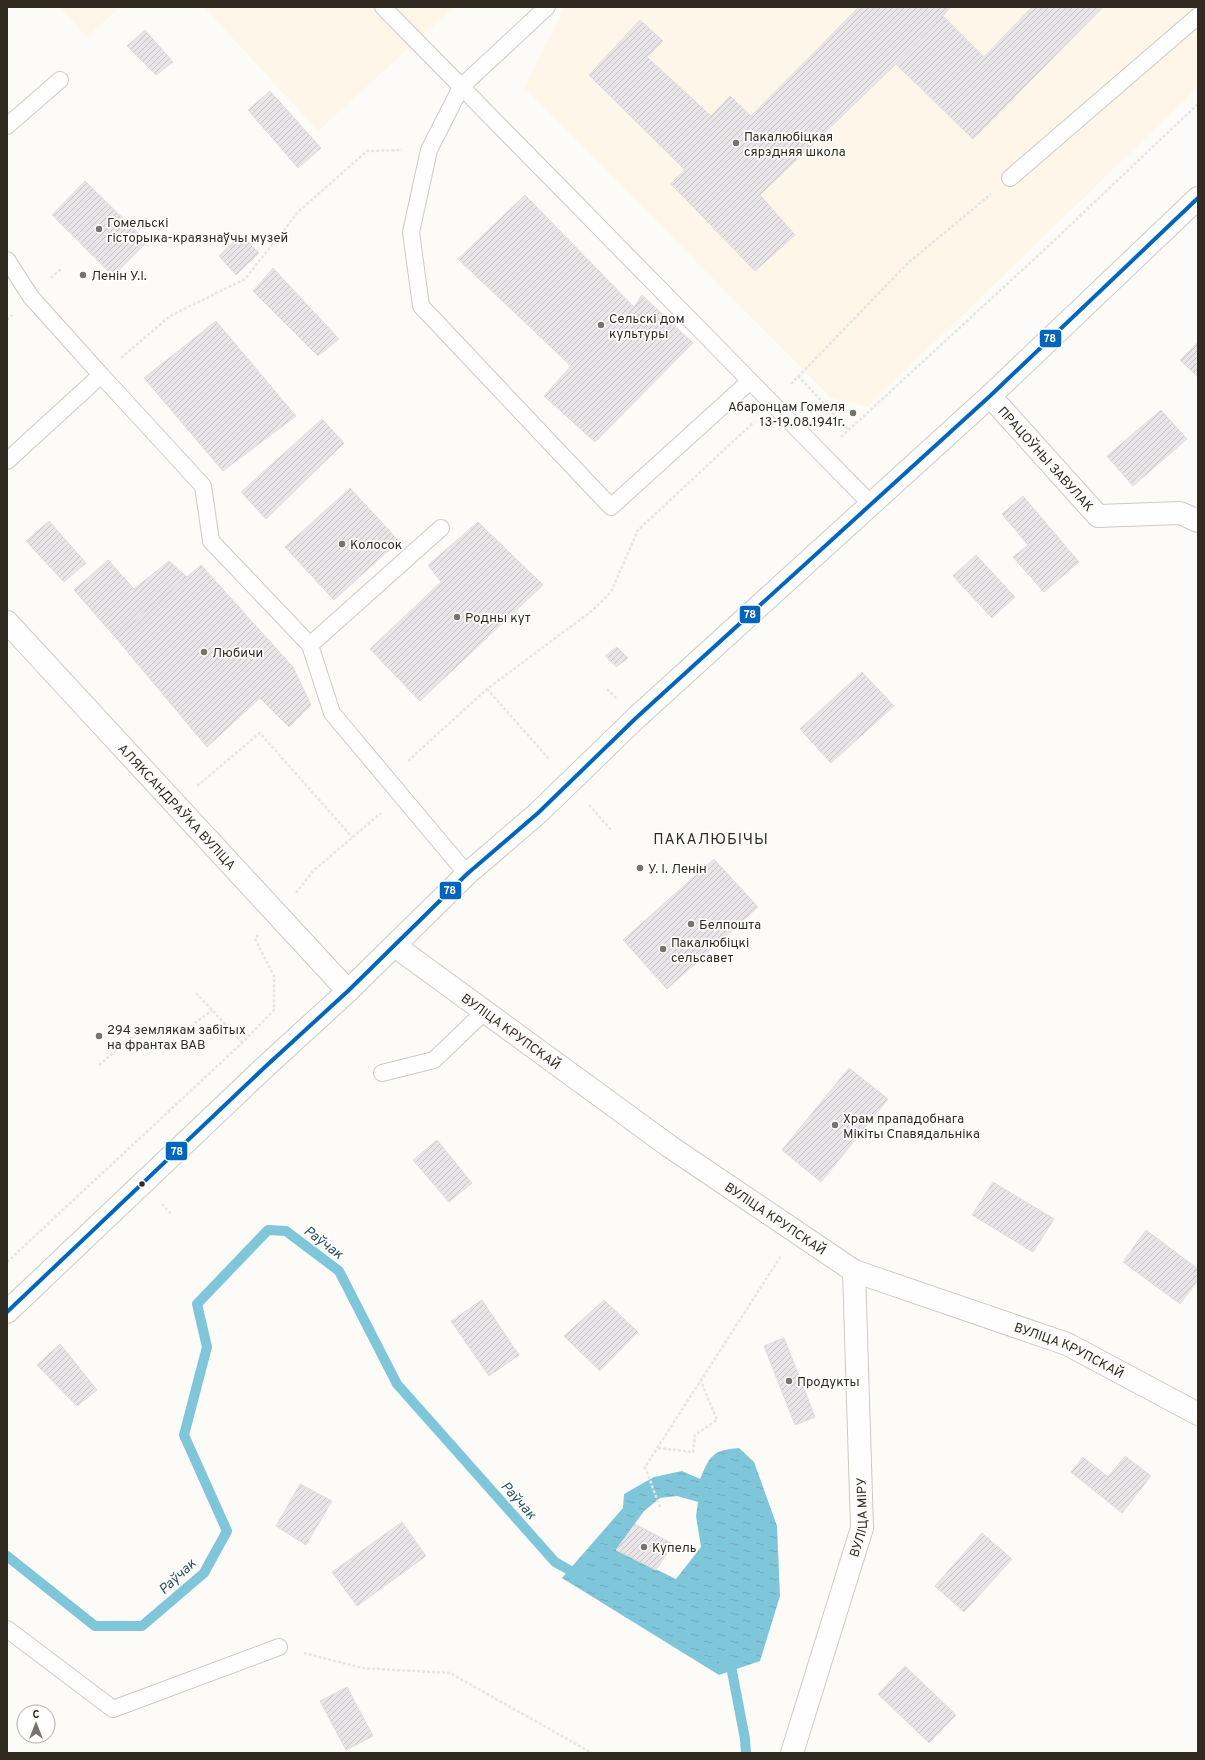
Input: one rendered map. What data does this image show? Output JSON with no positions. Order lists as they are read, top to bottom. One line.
{"streets":{"street":["ПРАЦОЎНЫ ЗАВУЛАК","АЛЯКСАНДРАЎКА ВУЛІЦА","ВУЛІЦА КРУПСКАЙ","ВУЛІЦА МІРУ"]},"crossings":[["ВУЛІЦА КРУПСКАЙ","ВУЛІЦА МІРУ"]],"districts":["ПАКАЛЮБІЧЫ"],"water":["Раўчак"],"places":["Пакалюбіцкая сярэдняя школа","Гомельскі гісторыка-краязнаўчы музей","Ленін У.І.","Сельскі дом культуры","Абаронцам Гомеля 13-19.08.1941г.","Колосок","Родны кут","Любичи","У. І. Ленін","Белпошта","Пакалюбіцкі сельсавет","294 землякам забітых на франтах ВАВ","Храм прападобнага Мікіты Спавядальніка","Продукты","Купель"],"lines":["transit line 78"],"north":"top"}
